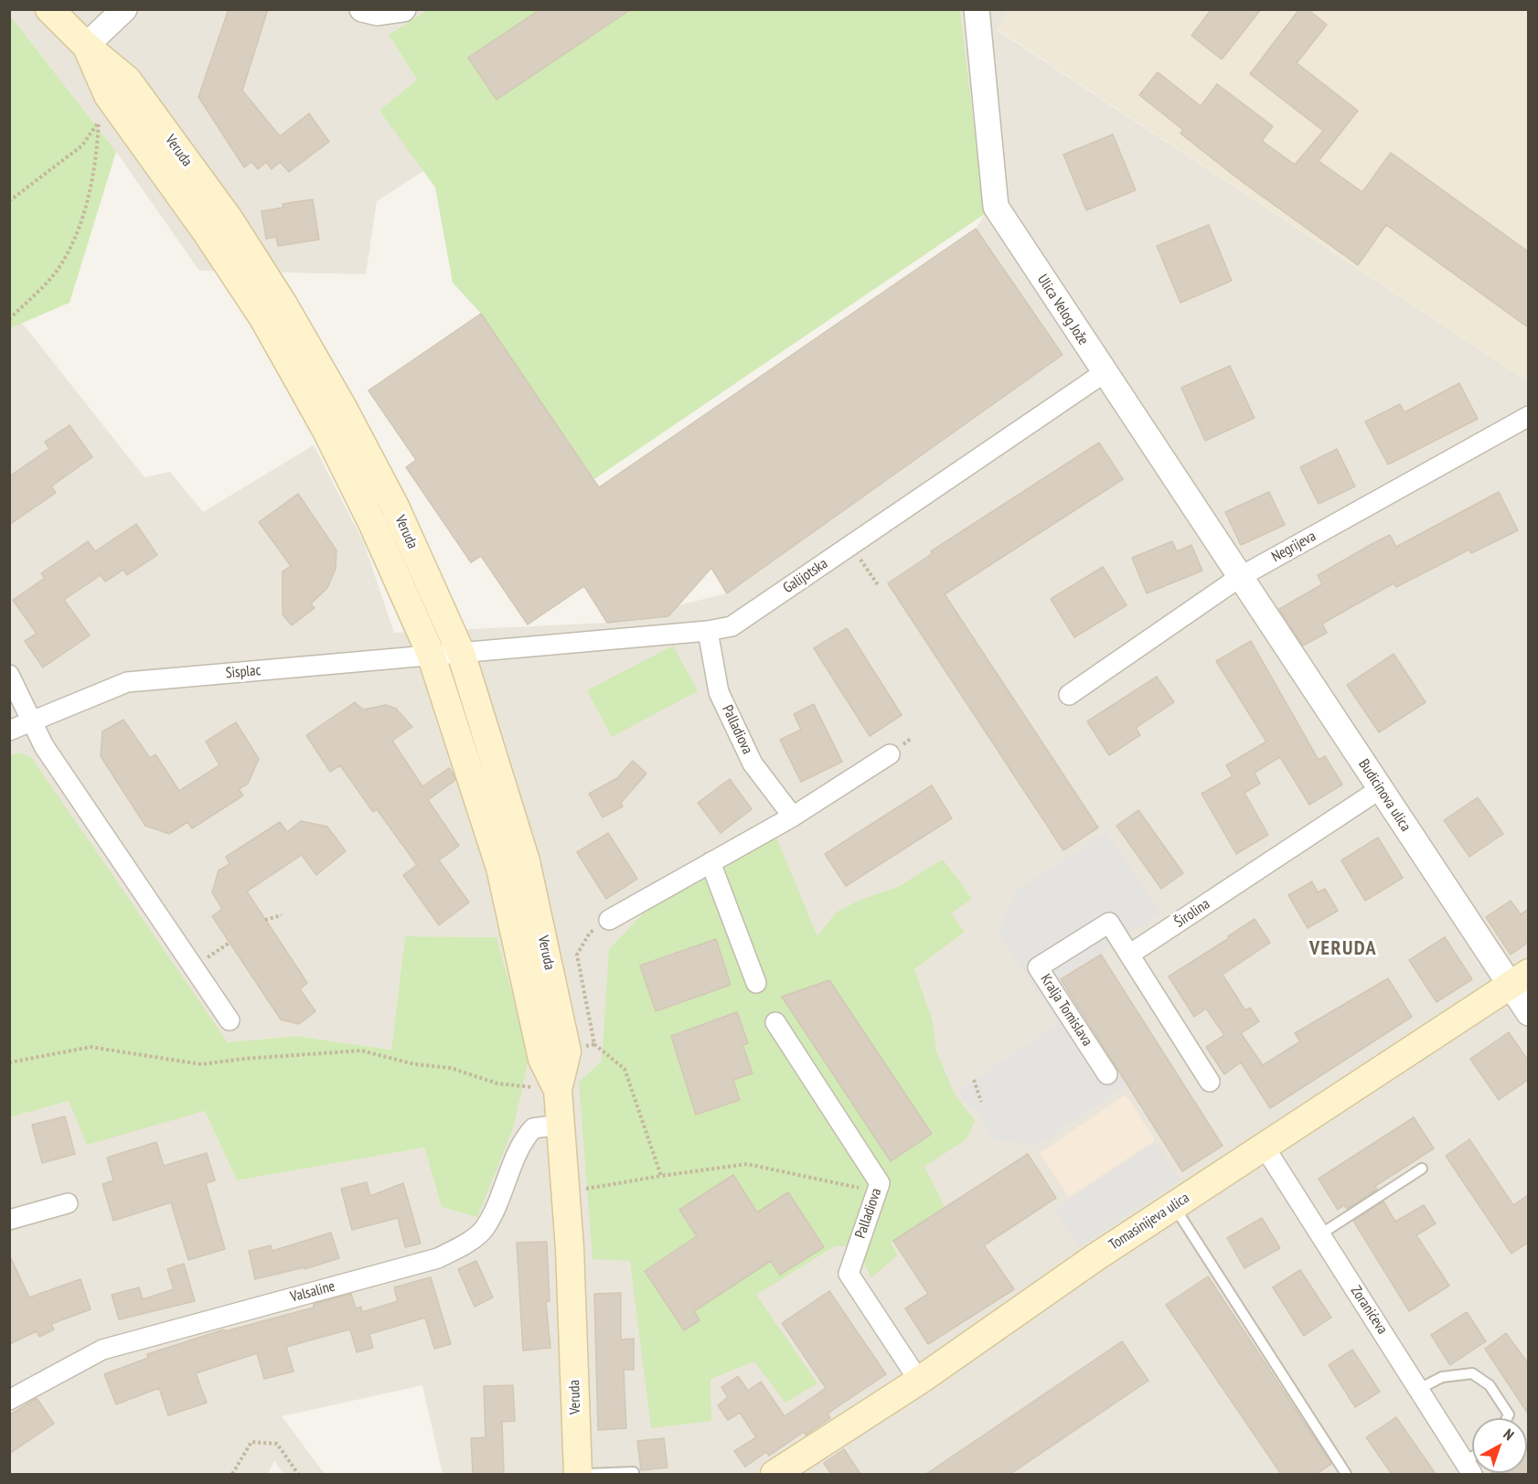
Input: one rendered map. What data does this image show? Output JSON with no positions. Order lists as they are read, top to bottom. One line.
{"streets":{"main road":["Veruda","Tomasinijeva ulica"],"street":["Ulica Velog Jože","Negrijeva","Galijotska","Sisplac","Palladiova","Budicinova ulica","Širolina","Kralja Tomislava","Valsaline","Zoranićeva"]},"crossings":[["Veruda","Galijotska"],["Veruda","Sisplac"],["Veruda","Valsaline"],["Ulica Velog Jože","Negrijeva"],["Ulica Velog Jože","Galijotska"],["Ulica Velog Jože","Budicinova ulica"],["Negrijeva","Budicinova ulica"],["Galijotska","Sisplac"],["Galijotska","Palladiova"],["Palladiova","Tomasinijeva ulica"],["Budicinova ulica","Širolina"],["Budicinova ulica","Tomasinijeva ulica"],["Širolina","Kralja Tomislava"],["Tomasinijeva ulica","Zoranićeva"]],"districts":["VERUDA"],"north":"top right"}
